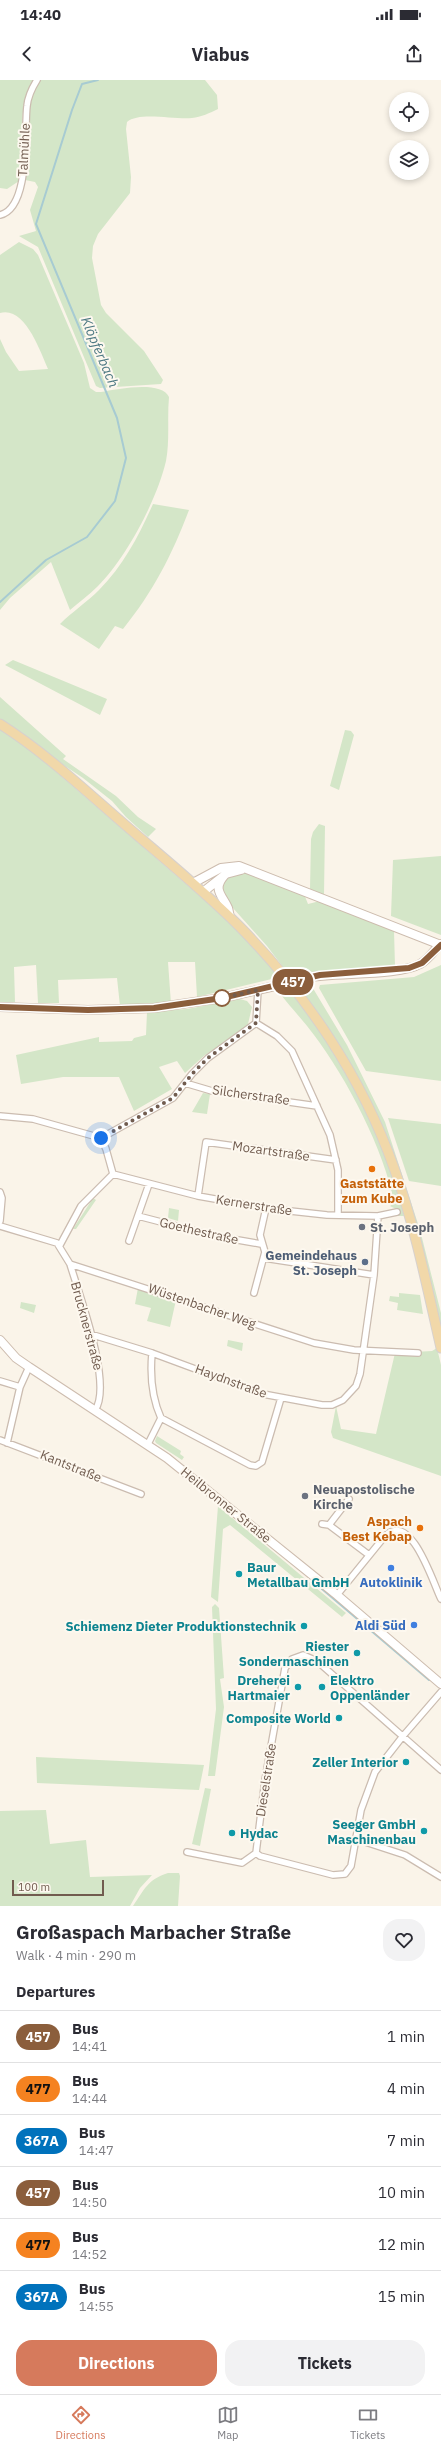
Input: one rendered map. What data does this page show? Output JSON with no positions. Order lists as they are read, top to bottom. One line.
{"streets":{"street":["Talmühle","Silcherstraße","Mozartstraße","Kernerstraße","Goethestraße","Wüstenbacher Weg","Brucknerstraße","Haydnstraße","Kantstraße","Heilbronner Straße","Dieselstraße"]},"crossings":[["Mozartstraße","Kernerstraße"],["Kernerstraße","Haydnstraße"],["Wüstenbacher Weg","Brucknerstraße"],["Wüstenbacher Weg","Haydnstraße"],["Brucknerstraße","Haydnstraße"],["Brucknerstraße","Heilbronner Straße"]],"water":["Klöpferbach"],"places":["Gaststätte zum Kube","St. Joseph","Gemeindehaus St. Joseph","Neuapostolische Kirche","Aspach Best Kebap","Autoklinik","Baur Metallbau GmbH","Aldi Süd","Schiemenz Dieter Produktionstechnik","Riester Sondermaschinen","Dreherei Hartmaier","Elektro Oppenländer","Composite World","Zeller Interior","Seeger GmbH Maschinenbau","Hydac"],"lines":["bus line 457"],"scale_bar":"100 m","page":{"status":"14:40","header":"Viabus","on_map":"457","scale":"100 m","heading":[["Großaspach Marbacher Straße","Walk · 4 min · 290 m"],"Departures"],"list":[{"mark":"457","name":"Bus","note":"14:41","value":"1 min"},{"mark":"477","name":"Bus","note":"14:44","value":"4 min"},{"mark":"367A","name":"Bus","note":"14:47","value":"7 min"},{"mark":"457","name":"Bus","note":"14:50","value":"10 min"},{"mark":"477","name":"Bus","note":"14:52","value":"12 min"},{"mark":"367A","name":"Bus","note":"14:55","value":"15 min"}],"buttons":["Directions","Tickets"],"tabs":["Directions","Map","Tickets"]}}
